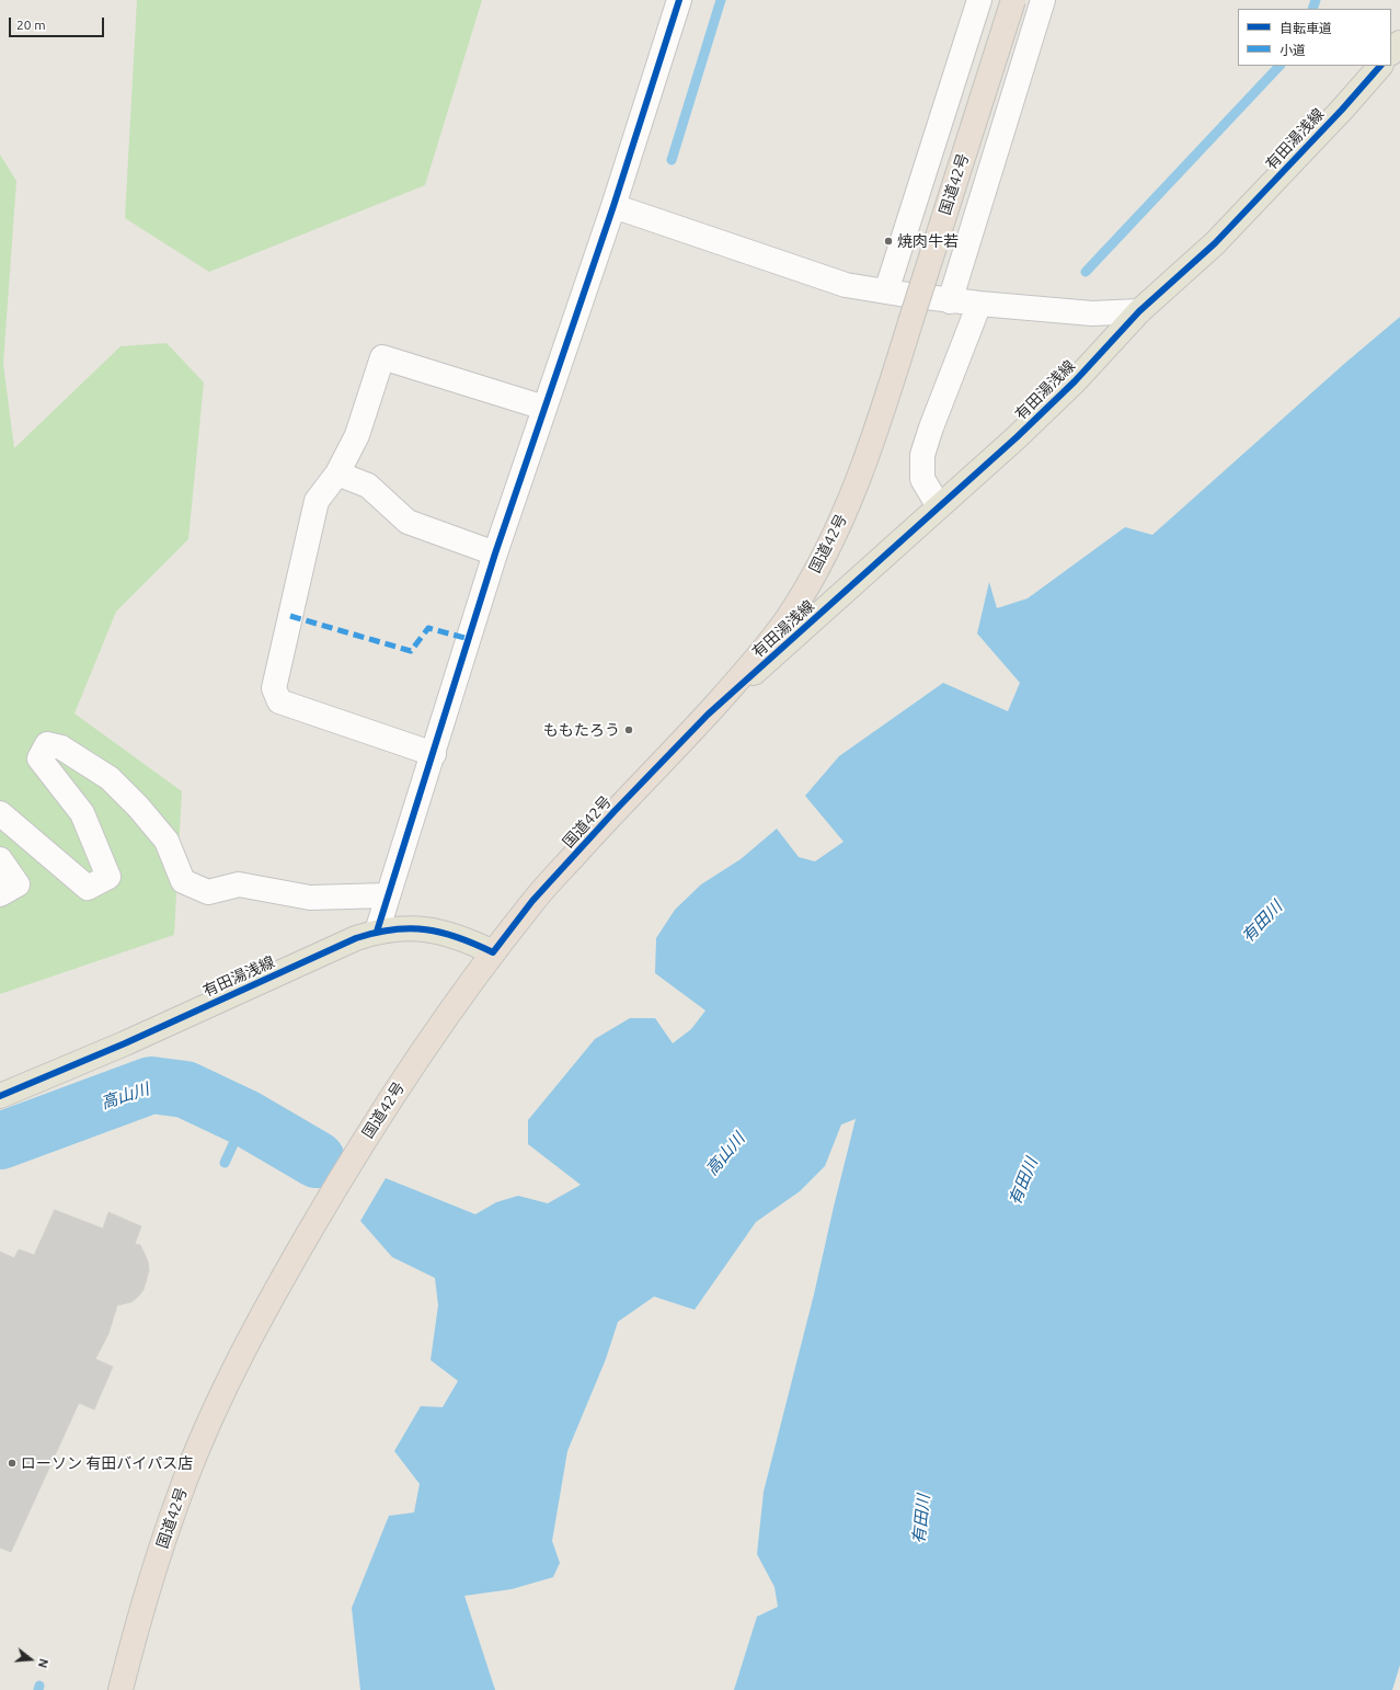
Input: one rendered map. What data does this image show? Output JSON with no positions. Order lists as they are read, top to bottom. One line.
{"streets":{"highway":["国道42号"],"main road":["有田湯浅線"]},"crossings":[["有田湯浅線","国道42号"]],"water":["有田川","高山川"],"places":["焼肉牛若","ももたろう","ローソン 有田バイパス店"],"legend":["自転車道","小道"],"scale_bar":"20 m","north":"right"}
